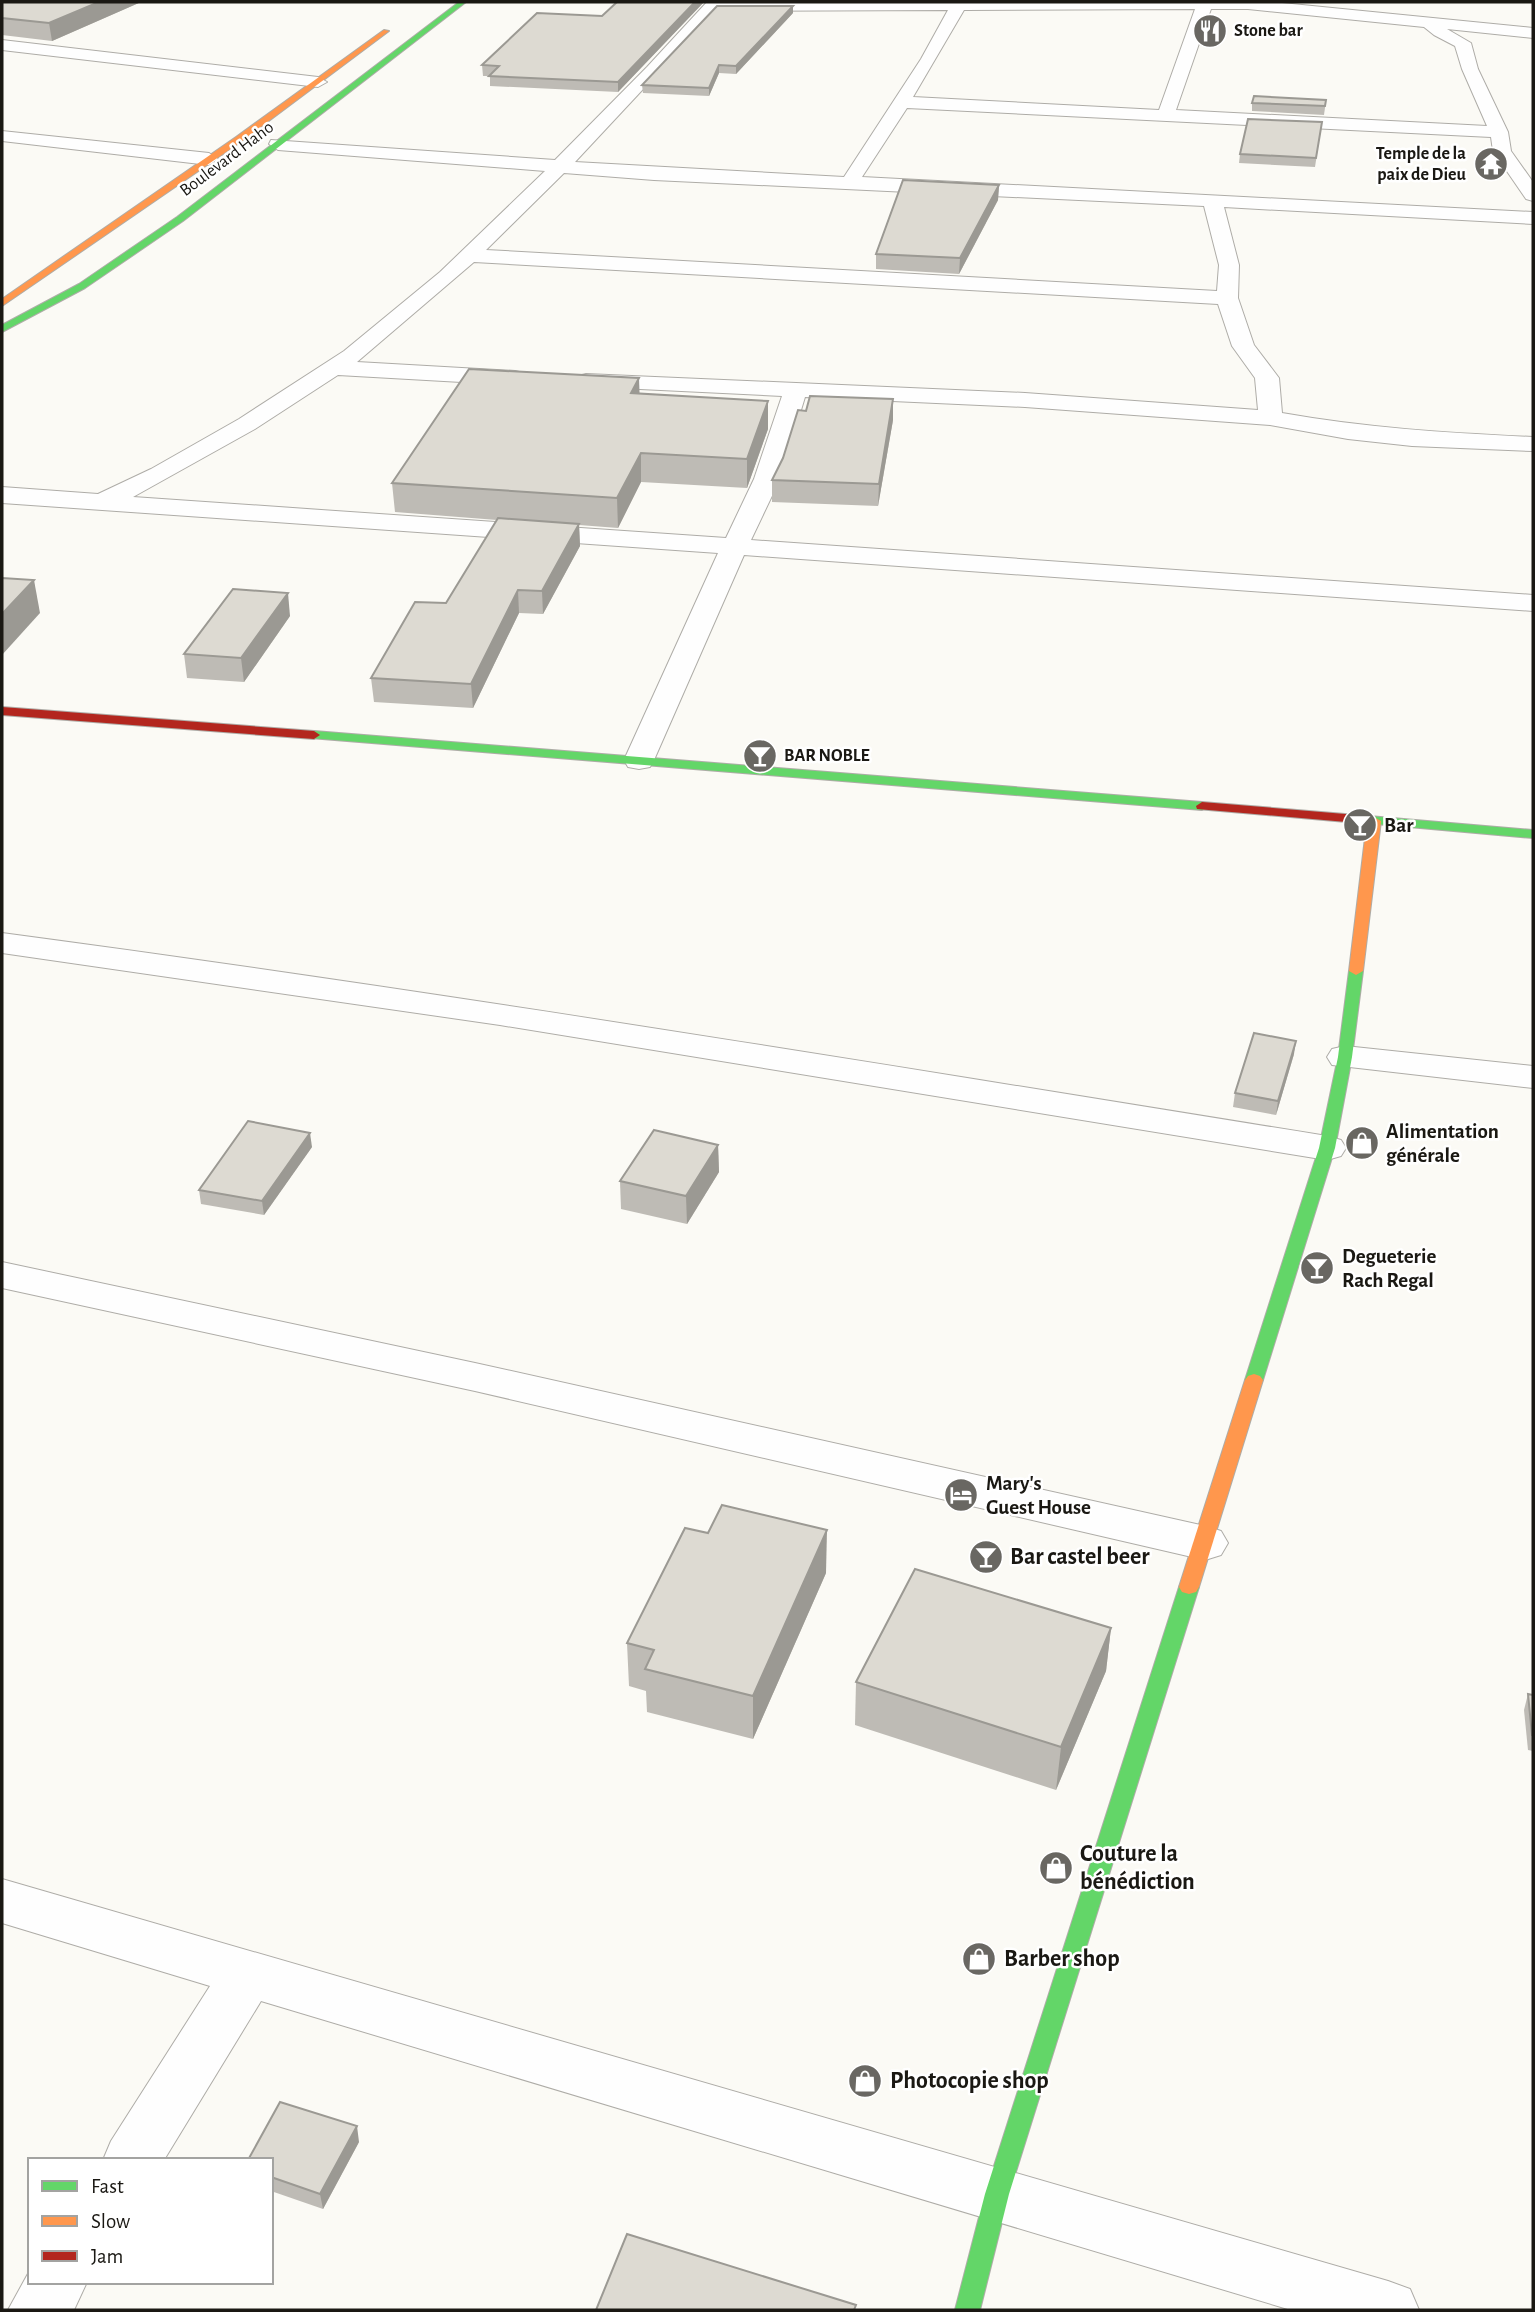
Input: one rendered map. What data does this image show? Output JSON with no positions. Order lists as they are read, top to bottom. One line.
{"streets":{"main road":["Boulevard Haho"]},"places":{"restaurant":["Stone bar"],"temple":["Temple de la paix de Dieu"],"bar":["BAR NOBLE","Bar","Degueterie Rach Regal","Bar castel beer"],"shop":["Alimentation générale","Couture la bénédiction","Barber shop","Photocopie shop"],"hotel":["Mary's Guest House"]},"legend":["Fast","Slow","Jam"]}
